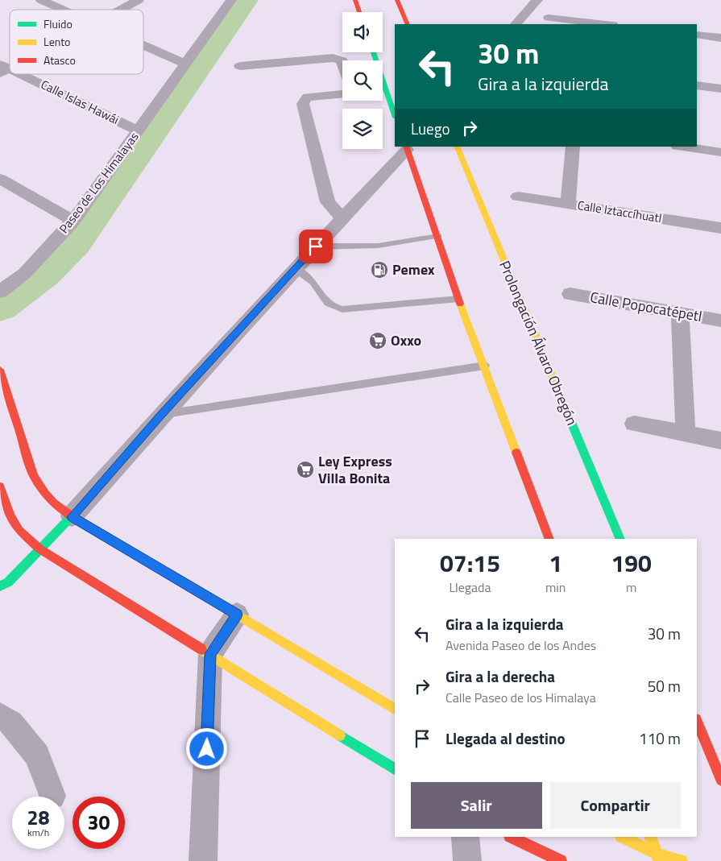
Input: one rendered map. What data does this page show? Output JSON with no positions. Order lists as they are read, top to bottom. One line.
{"streets":{"main road":["Prolongación Álvaro Obregón"],"street":["Calle Islas Hawái","Paseo de Los Himalayas","Calle Iztaccíhuatl","Calle Popocatépetl"]},"crossings":[["Calle Islas Hawái","Paseo de Los Himalayas"]],"places":{"fuel station":["Pemex"],"supermarket":["Oxxo","Ley Express Villa Bonita"]},"legend":["Fluido","Lento","Atasco"],"page":{"turn":["30 m","Gira a la izquierda"],"then":"Luego","eta":["07:15","Llegada","1","min","190","m"],"list":[{"name":"Gira a la izquierda","note":"Avenida Paseo de los Andes","value":"30 m"},{"name":"Gira a la derecha","note":"Calle Paseo de los Himalaya","value":"50 m"},{"name":"Llegada al destino","value":"110 m"}],"buttons":["Salir","Compartir"],"speed":"28 km/h","limit":"30"}}
